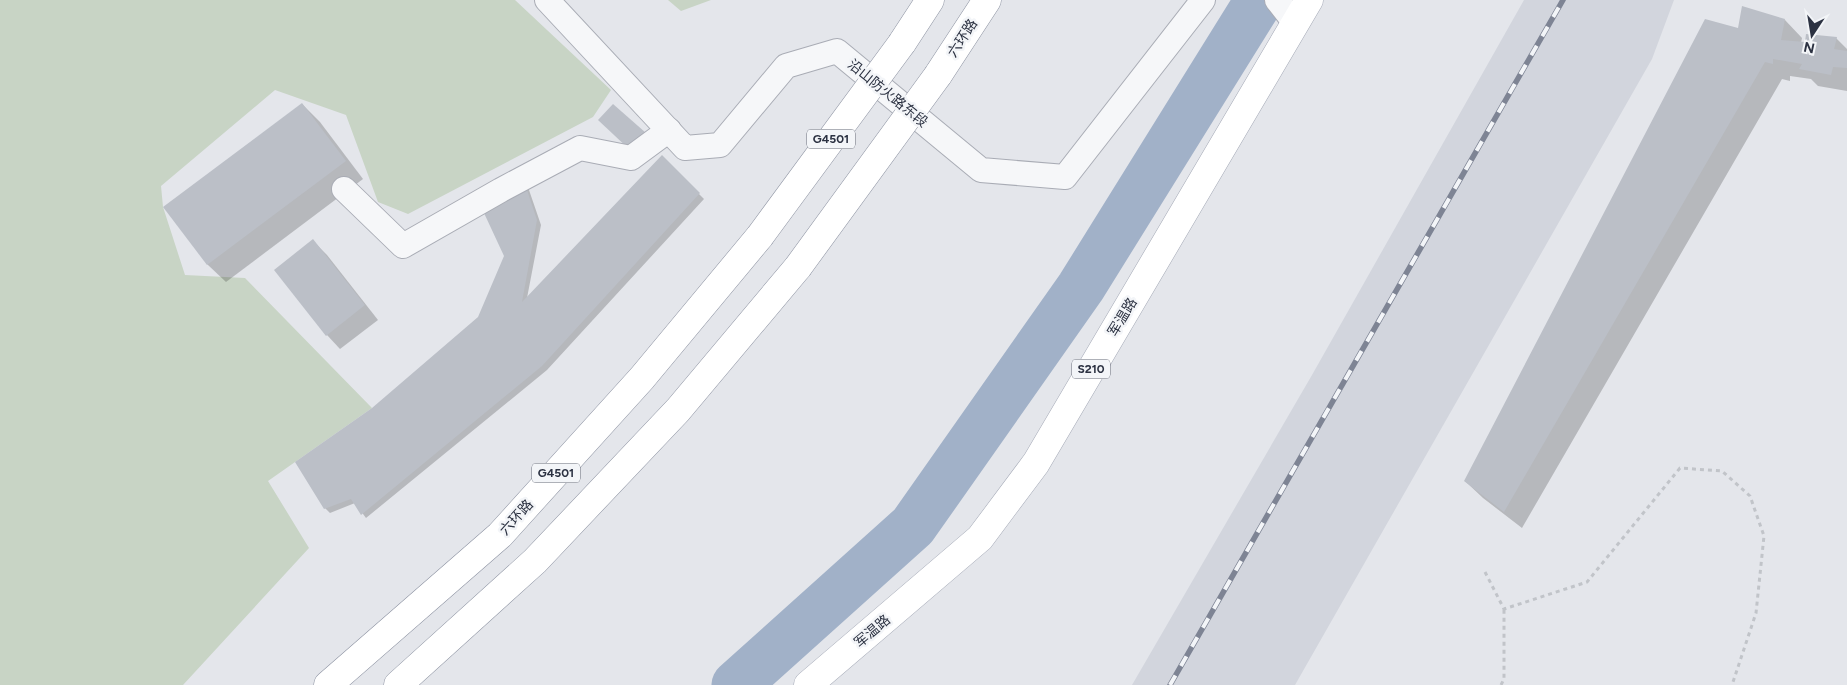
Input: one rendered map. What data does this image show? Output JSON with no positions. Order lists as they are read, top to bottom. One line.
{"streets":{"main road":["六环路","G4501","军温路","S210"],"street":["沿山防火路东段"]},"north":"bottom"}
